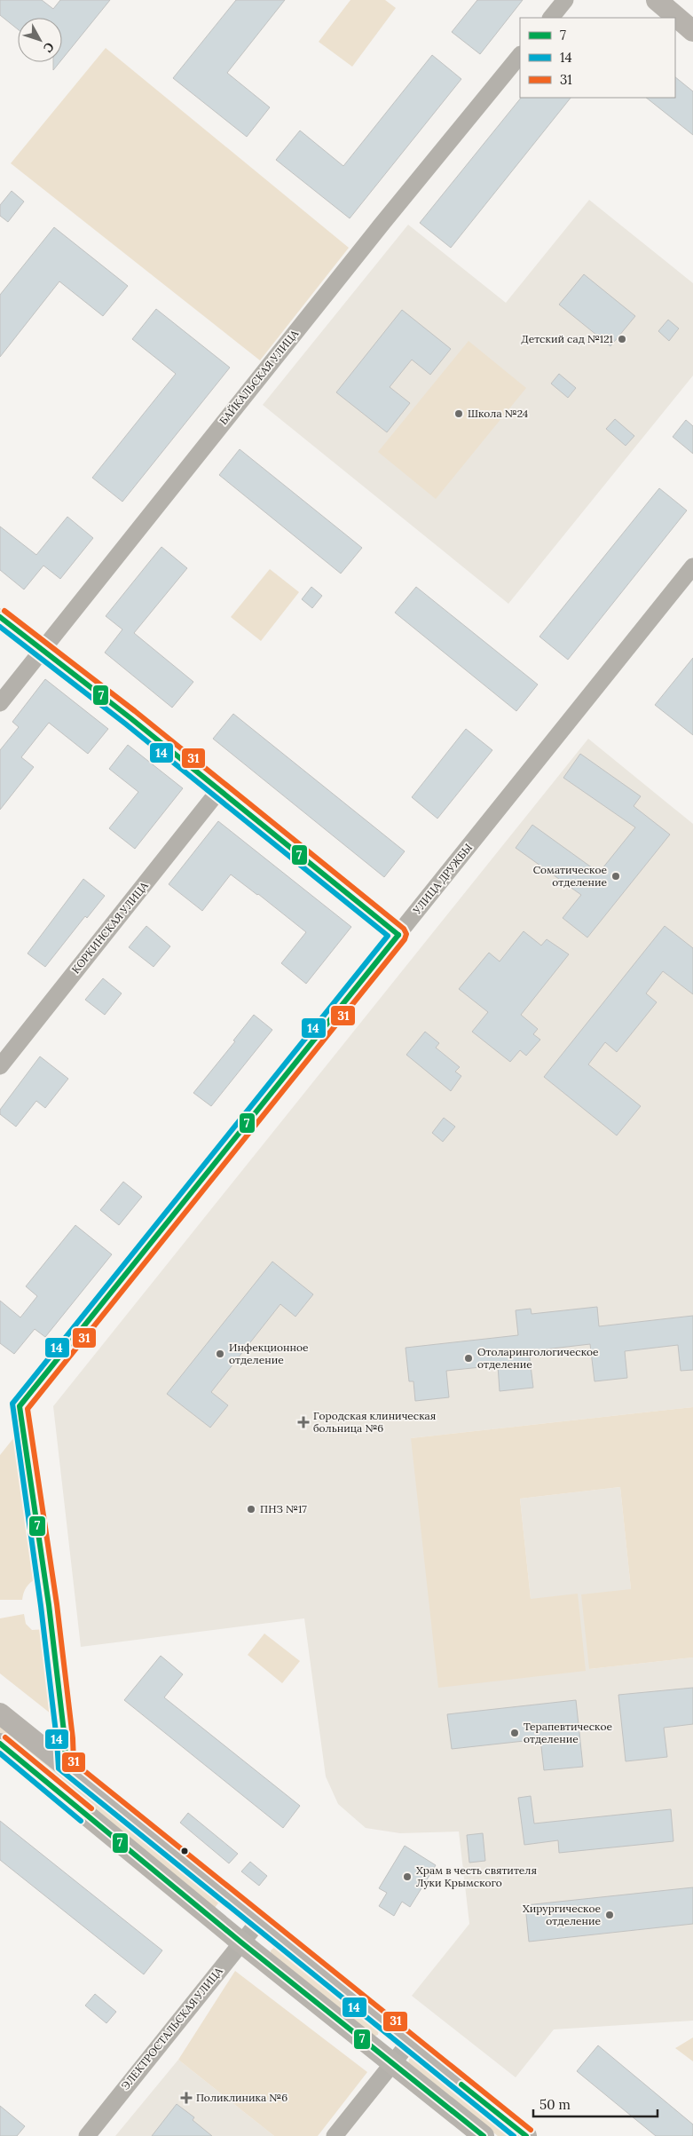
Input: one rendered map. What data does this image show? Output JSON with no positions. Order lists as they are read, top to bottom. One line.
{"streets":{"street":["БАЙКАЛЬСКАЯ УЛИЦА","УЛИЦА ДРУЖБЫ","КОРКИНСКАЯ УЛИЦА","ЭЛЕКТРОСТАЛЬСКАЯ УЛИЦА"]},"places":{"other":["Детский сад №121","Школа №24","Соматическое отделение","Инфекционное отделение","Отоларингологическое отделение","ПНЗ №17","Терапевтическое отделение","Храм в честь святителя Луки Крымского","Хирургическое отделение"],"health":["Городская клиническая больница №6","Поликлиника №6"]},"lines":["transit line 31","transit line 7","transit line 14"],"legend":["7","14","31"],"scale_bar":"50 m","north":"bottom right"}
